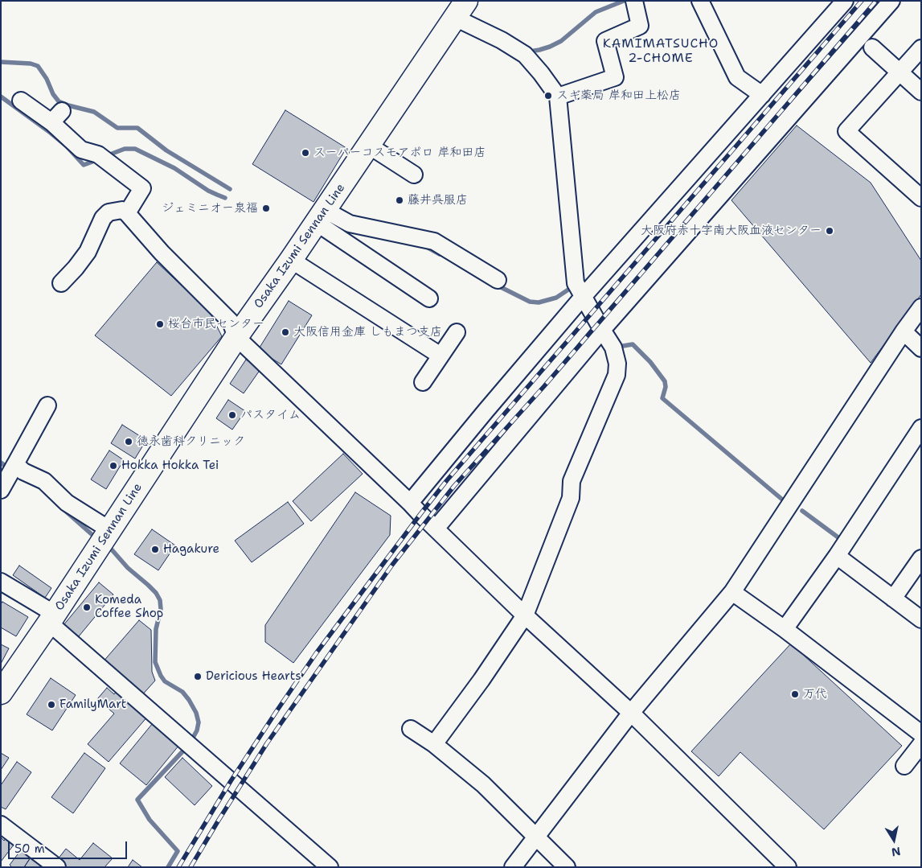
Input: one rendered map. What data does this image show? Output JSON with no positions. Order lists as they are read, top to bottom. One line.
{"streets":{"main road":["Osaka Izumi Sennan Line"]},"districts":["KAMIMATSUCHO 2-CHOME"],"places":["スギ薬局 岸和田上松店","スーパーコスモアポロ 岸和田店","藤井呉服店","ジェミニオー泉福","大阪府赤十字南大阪血液センター","桜台市民センター","大阪信用金庫 しもまつ支店","パスタイム","徳永歯科クリニック","Hokka Hokka Tei","Hagakure","Komeda Coffee Shop","Dericious Hearts","万代","FamilyMart"],"scale_bar":"50 m","north":"bottom"}
